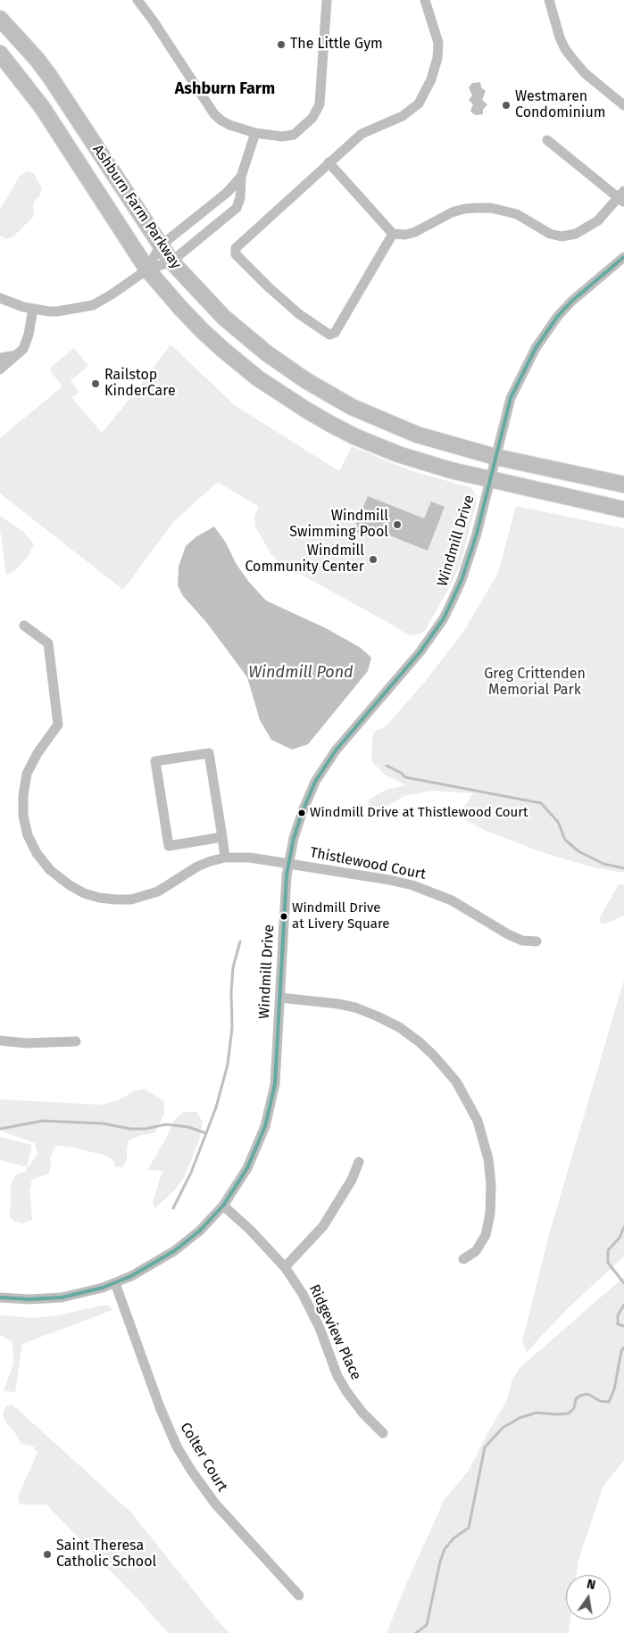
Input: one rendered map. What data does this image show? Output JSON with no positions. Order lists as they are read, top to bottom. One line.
{"streets":{"main road":["Ashburn Farm Parkway"],"street":["Windmill Drive","Thistlewood Court","Ridgeview Place","Colter Court"]},"crossings":[["Ashburn Farm Parkway","Windmill Drive"],["Windmill Drive","Thistlewood Court"],["Windmill Drive","Ridgeview Place"],["Windmill Drive","Colter Court"]],"districts":["Ashburn Farm"],"water":["Windmill Pond"],"parks":["Greg Crittenden Memorial Park"],"places":["The Little Gym","Westmaren Condominium","Railstop KinderCare","Windmill Swimming Pool","Windmill Community Center","Windmill Drive at Thistlewood Court","Windmill Drive at Livery Square","Saint Theresa Catholic School"],"north":"top"}
